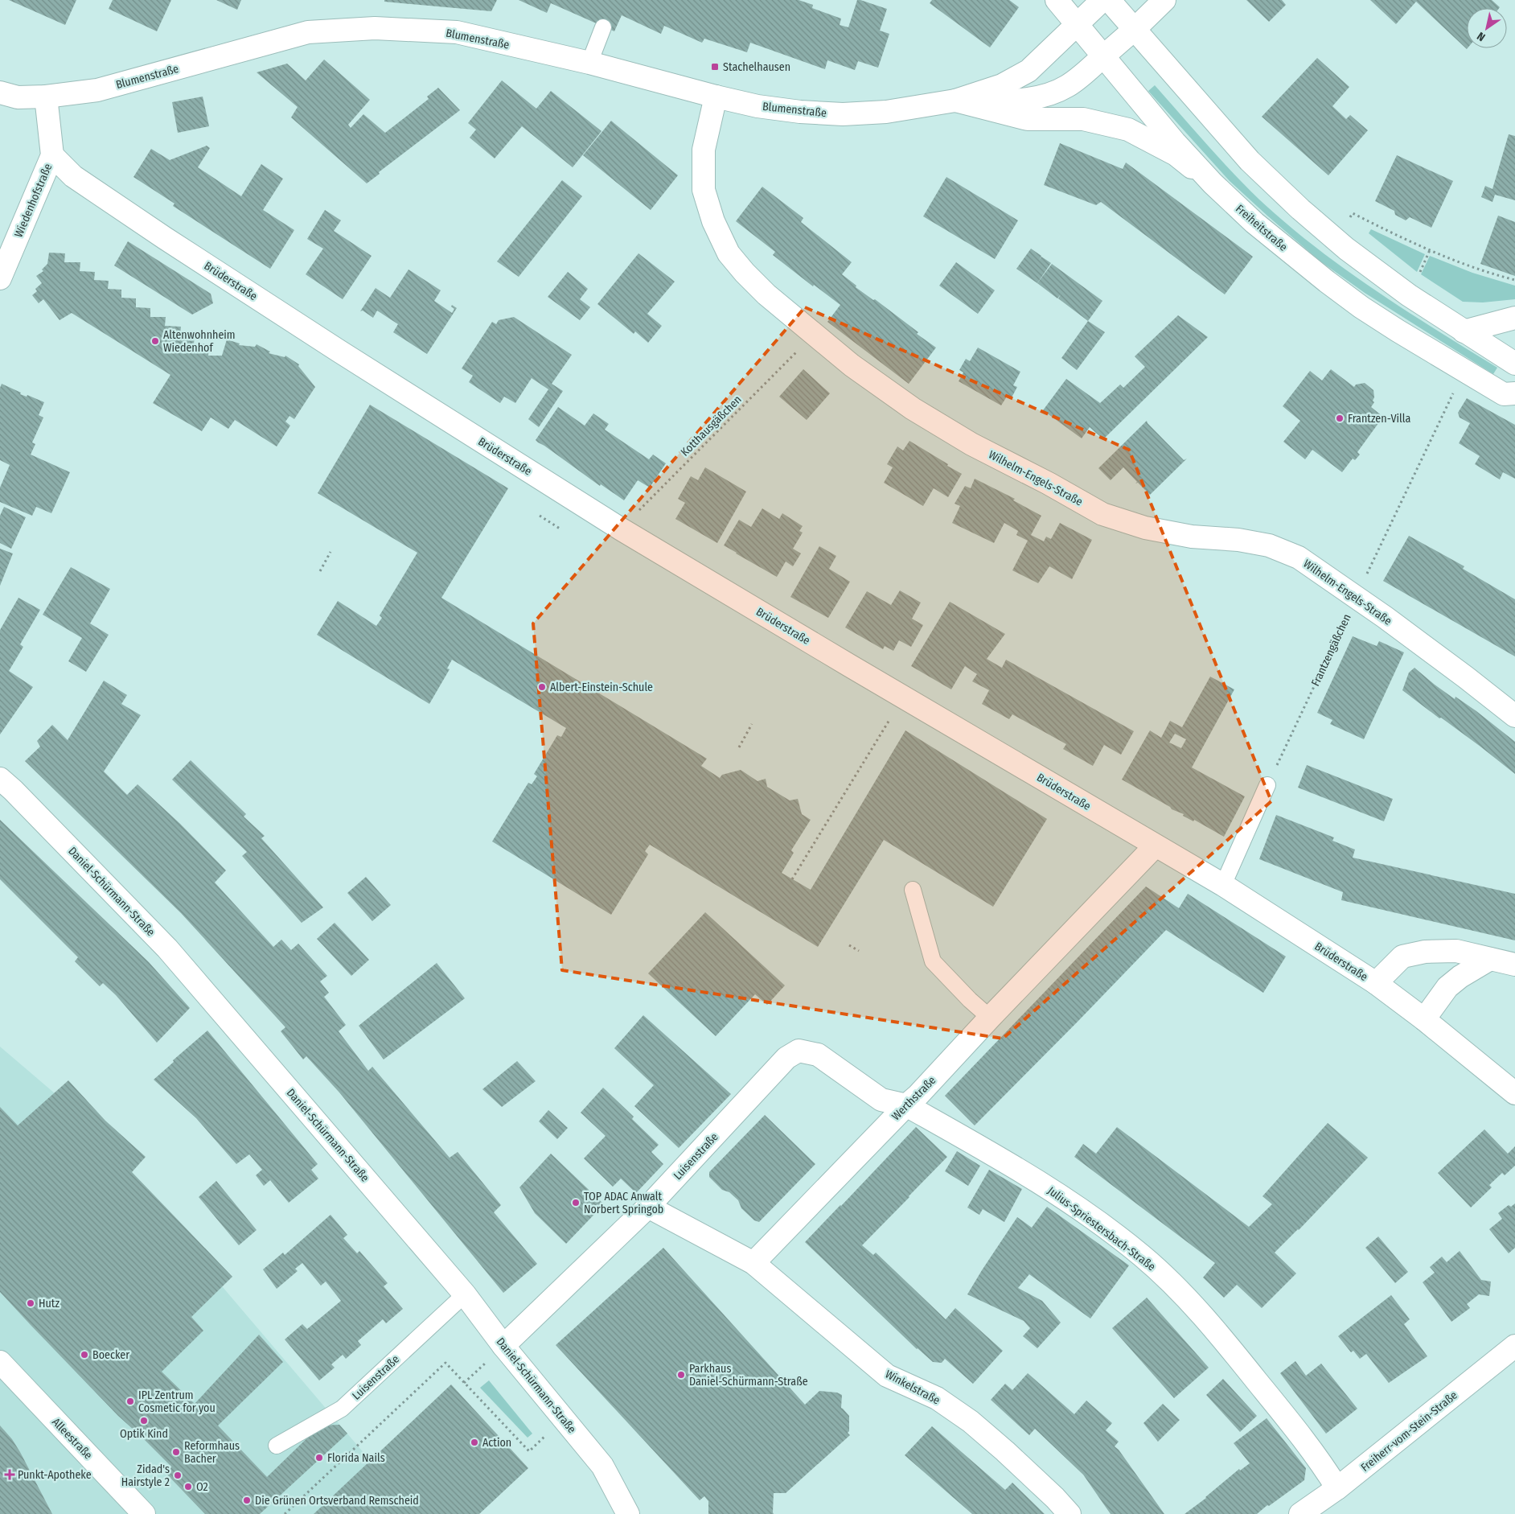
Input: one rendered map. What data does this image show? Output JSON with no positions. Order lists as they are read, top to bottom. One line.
{"streets":{"street":["Blumenstraße","Wiedenhofstraße","Freiheitstraße","Brüderstraße","Wilhelm-Engels-Straße","Daniel-Schürmann-Straße","Werthstraße","Luisenstraße","Julius-Spriestersbach-Straße","Winkelstraße","Freiherr-vom-Stein-Straße","Alleestraße"],"path":["Kotthausgäßchen","Frantzengäßchen"]},"crossings":[["Blumenstraße","Wiedenhofstraße"],["Blumenstraße","Freiheitstraße"],["Blumenstraße","Wilhelm-Engels-Straße"],["Wiedenhofstraße","Brüderstraße"],["Brüderstraße","Kotthausgäßchen"],["Brüderstraße","Werthstraße"],["Kotthausgäßchen","Wilhelm-Engels-Straße"],["Wilhelm-Engels-Straße","Frantzengäßchen"],["Daniel-Schürmann-Straße","Luisenstraße"],["Werthstraße","Luisenstraße"],["Werthstraße","Julius-Spriestersbach-Straße"],["Werthstraße","Winkelstraße"],["Luisenstraße","Julius-Spriestersbach-Straße"],["Julius-Spriestersbach-Straße","Freiherr-vom-Stein-Straße"]],"places":{"transit":["Stachelhausen"],"other":["Altenwohnheim Wiedenhof","Frantzen-Villa","Albert-Einstein-Schule","TOP ADAC Anwalt Norbert Springob","Hutz","Boecker","Parkhaus Daniel-Schürmann-Straße","IPL Zentrum Cosmetic for you","Optik Kind","Action","Reformhaus Bacher","Florida Nails","Zidad's Hairstyle 2","O2","Die Grünen Ortsverband Remscheid"],"health":["Punkt-Apotheke"]},"north":"bottom left"}
